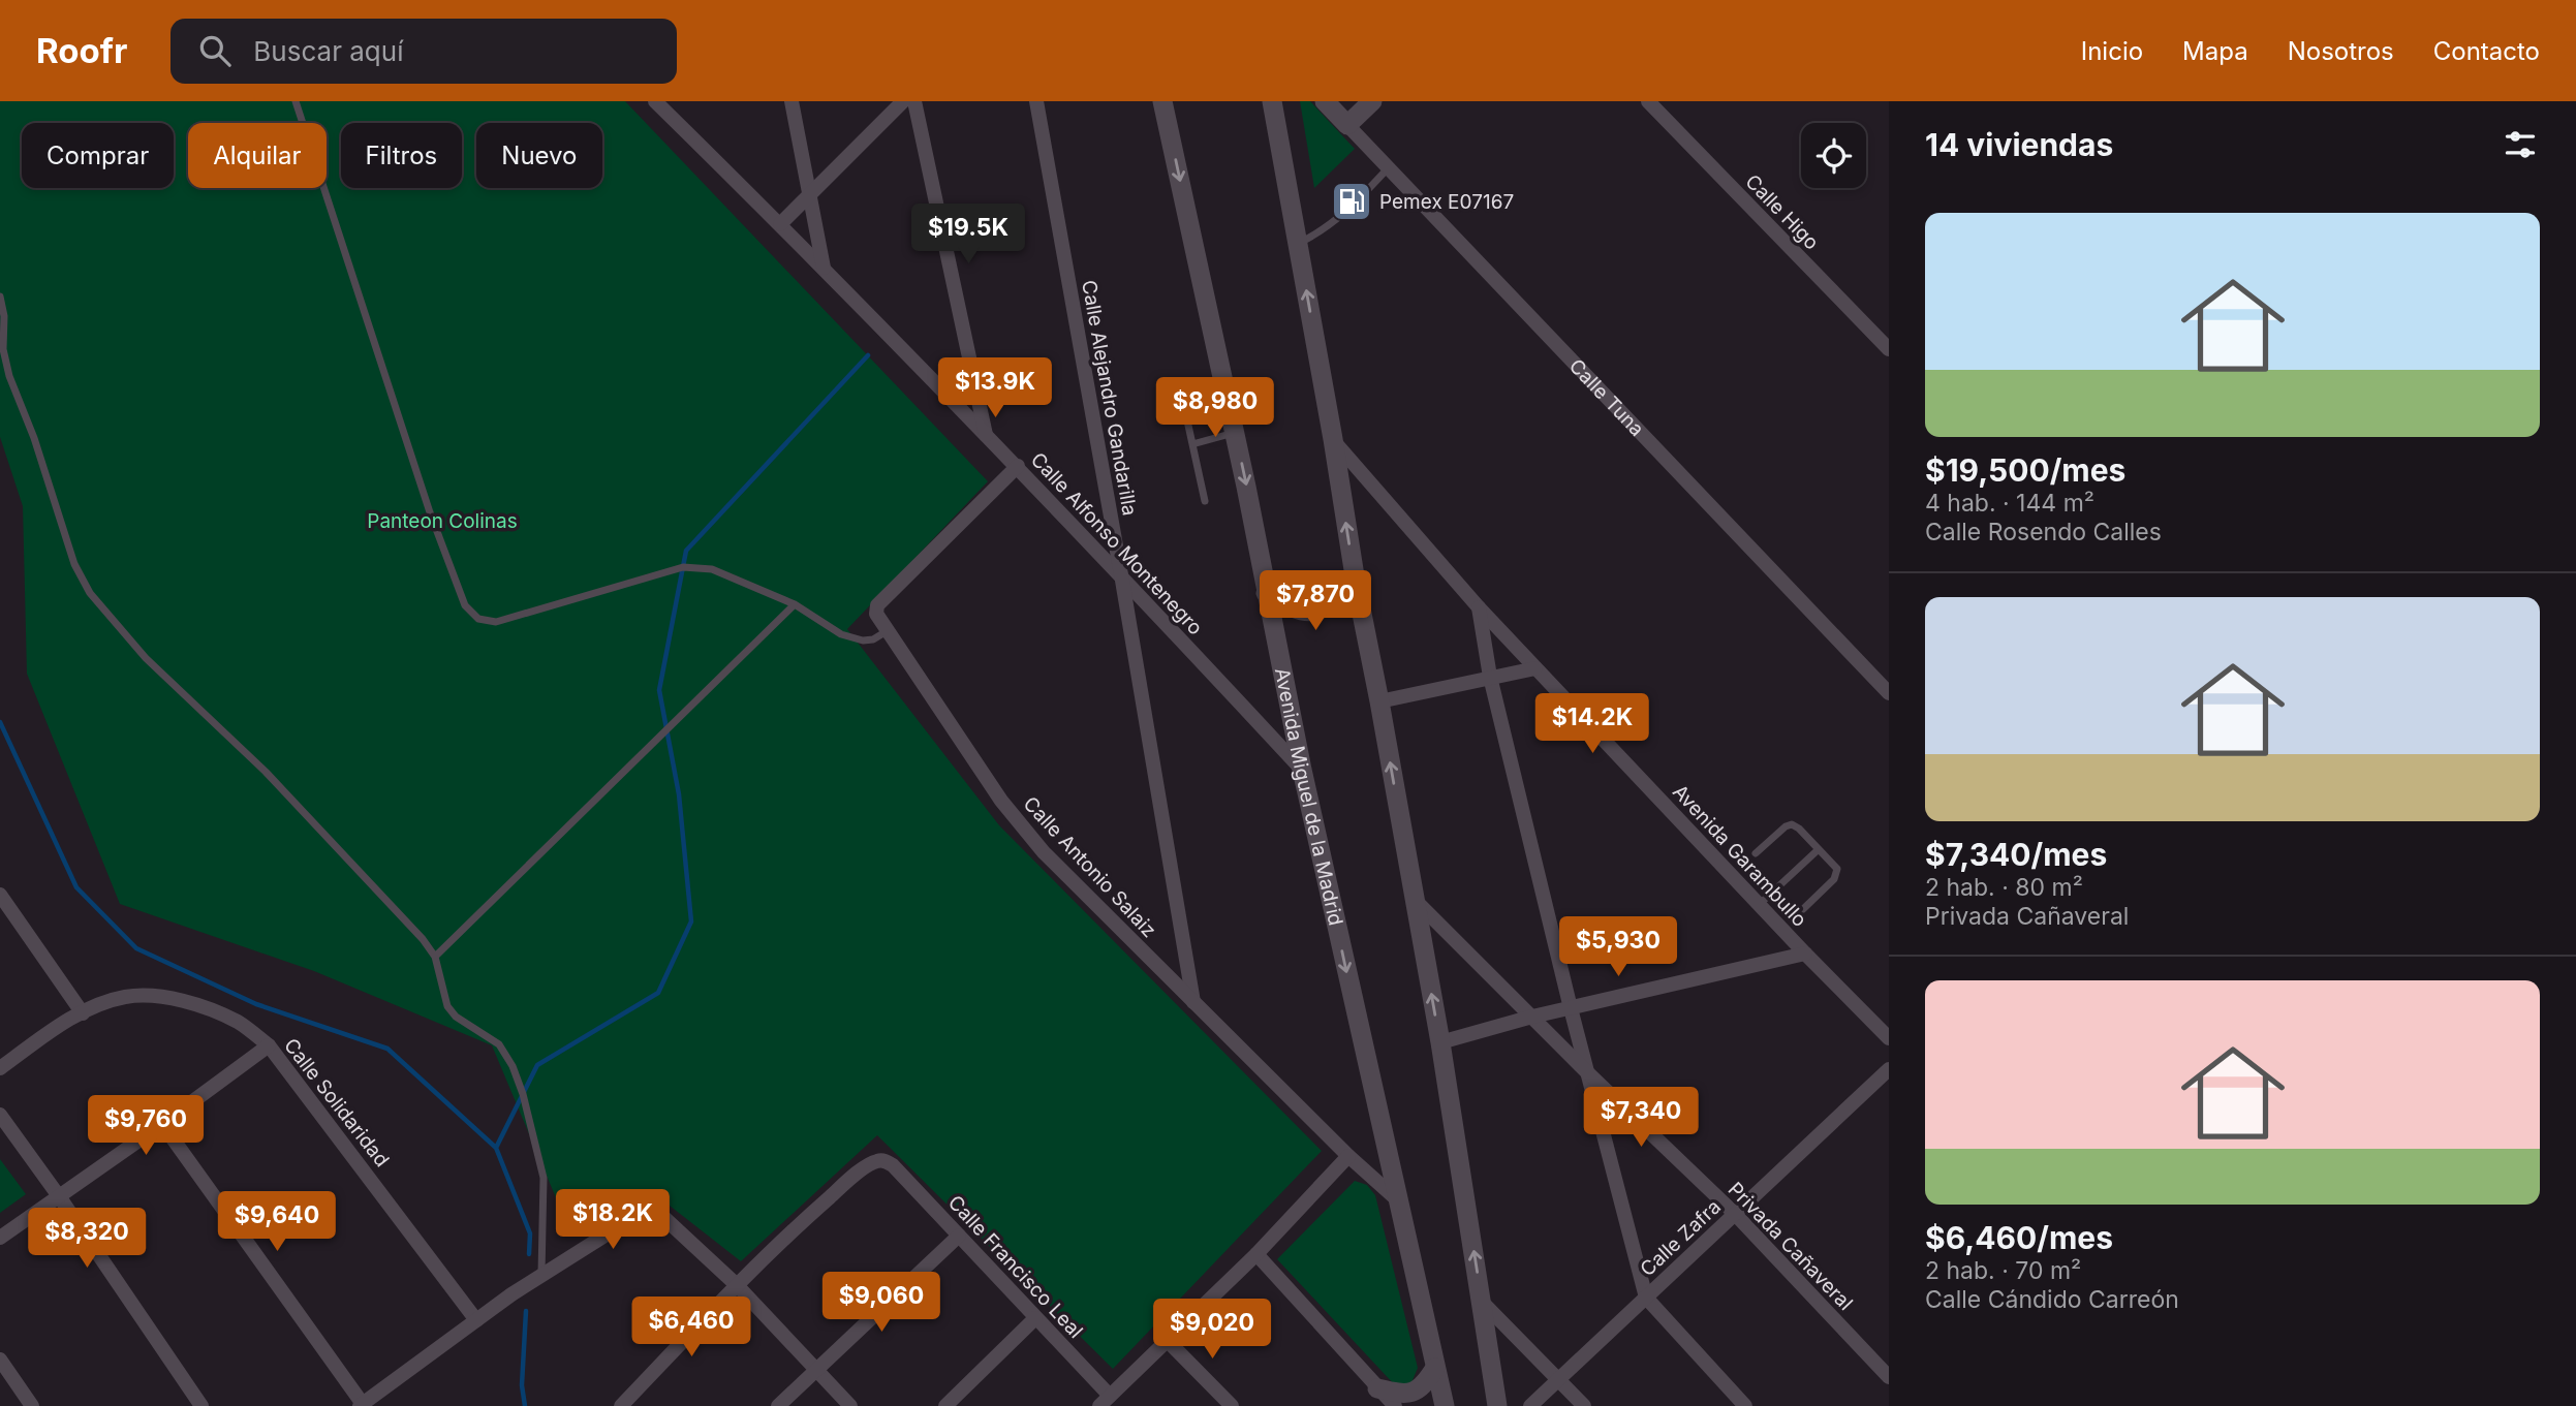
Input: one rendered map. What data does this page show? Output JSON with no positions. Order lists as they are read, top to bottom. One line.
{"streets":{"main road":["Calle Tuna","Avenida Miguel de la Madrid"],"street":["Calle Higo","Calle Alejandro Gandarilla","Calle Alfonso Montenegro","Avenida Garambullo","Calle Antonio Salaiz","Calle Solidaridad","Calle Zafra","Privada Cañaveral","Calle Francisco Leal"]},"crossings":[["Calle Alejandro Gandarilla","Calle Alfonso Montenegro"],["Calle Alejandro Gandarilla","Calle Antonio Salaiz"],["Calle Alfonso Montenegro","Avenida Miguel de la Madrid"],["Calle Alfonso Montenegro","Calle Antonio Salaiz"],["Avenida Miguel de la Madrid","Calle Antonio Salaiz"],["Calle Zafra","Privada Cañaveral"]],"parks":["Panteon Colinas"],"places":{"fuel station":["Pemex E07167"]},"page":{"header":"Roofr","search":"Buscar aquí","nav":["Inicio","Mapa","Nosotros","Contacto"],"heading":"14 viviendas","chip":["Comprar","Alquilar","Filtros","Nuevo"],"list":[{"name":"$19,500/mes","note":"4 hab. · 144 m² · Calle Rosendo Calles"},{"name":"$7,340/mes","note":"2 hab. · 80 m² · Privada Cañaveral"},{"name":"$6,460/mes","note":"2 hab. · 70 m² · Calle Cándido Carreón"}],"price":["$19.5K","$13.9K","$8,980","$7,870","$14.2K","$5,930","$7,340","$9,760","$18.2K","$9,640","$8,320","$9,060","$6,460","$9,020"]}}
